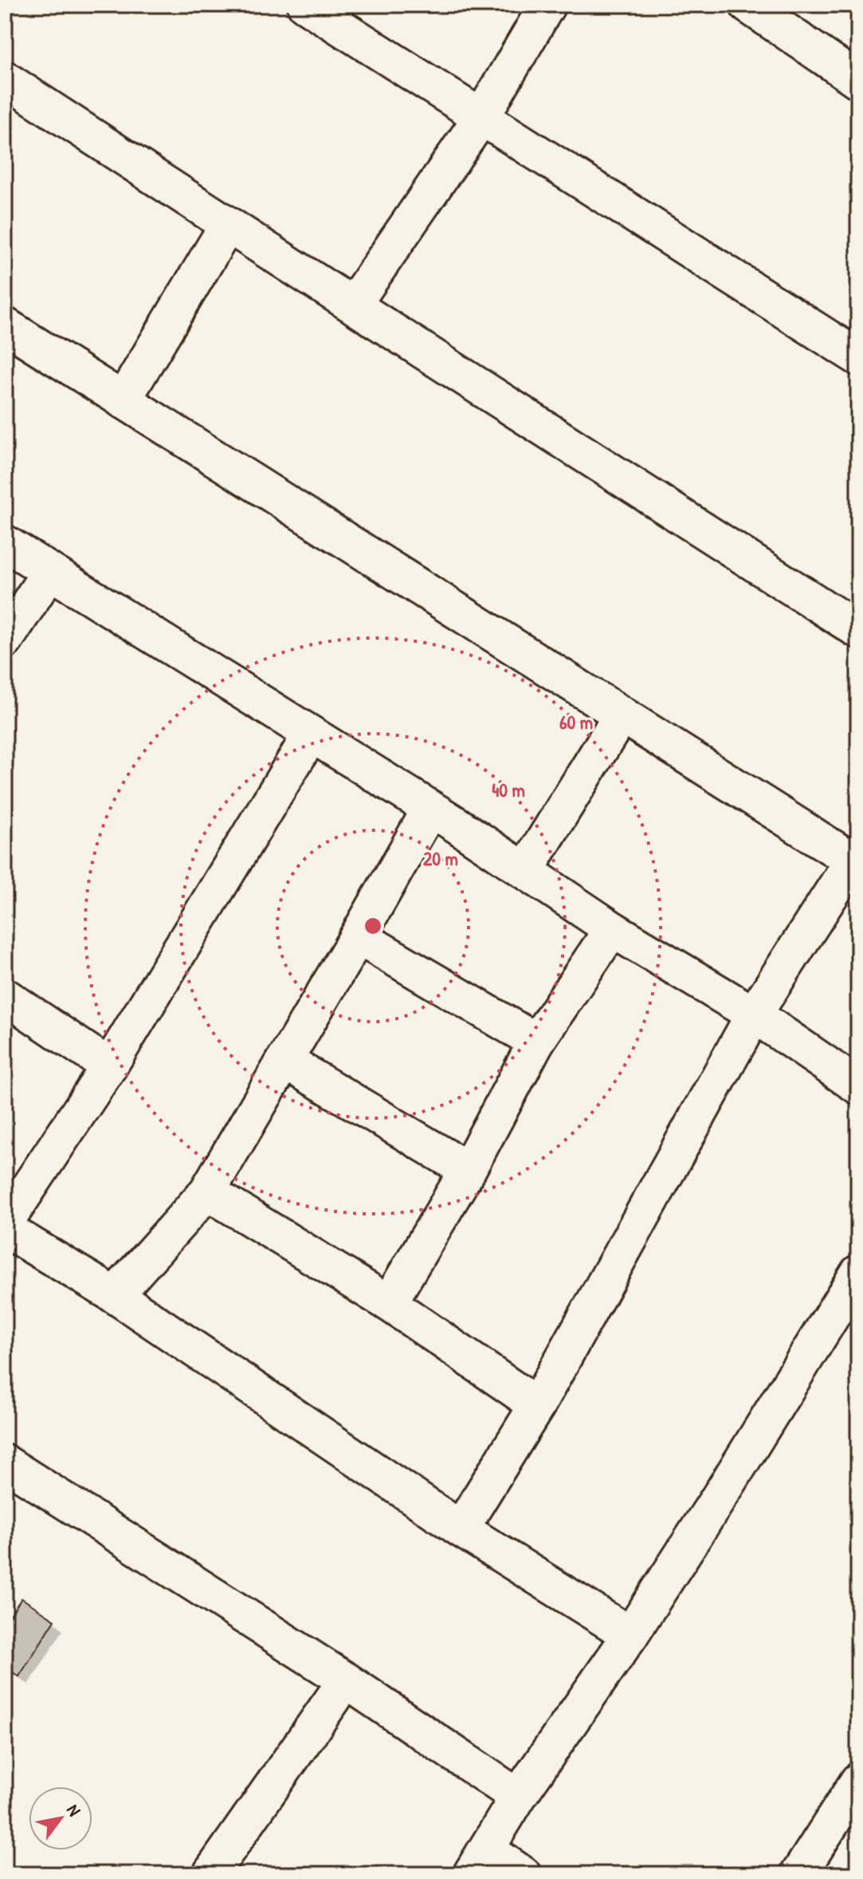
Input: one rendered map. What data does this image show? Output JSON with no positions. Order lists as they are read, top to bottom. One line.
{"north":"top right","rings":["60 m","40 m","20 m"]}
